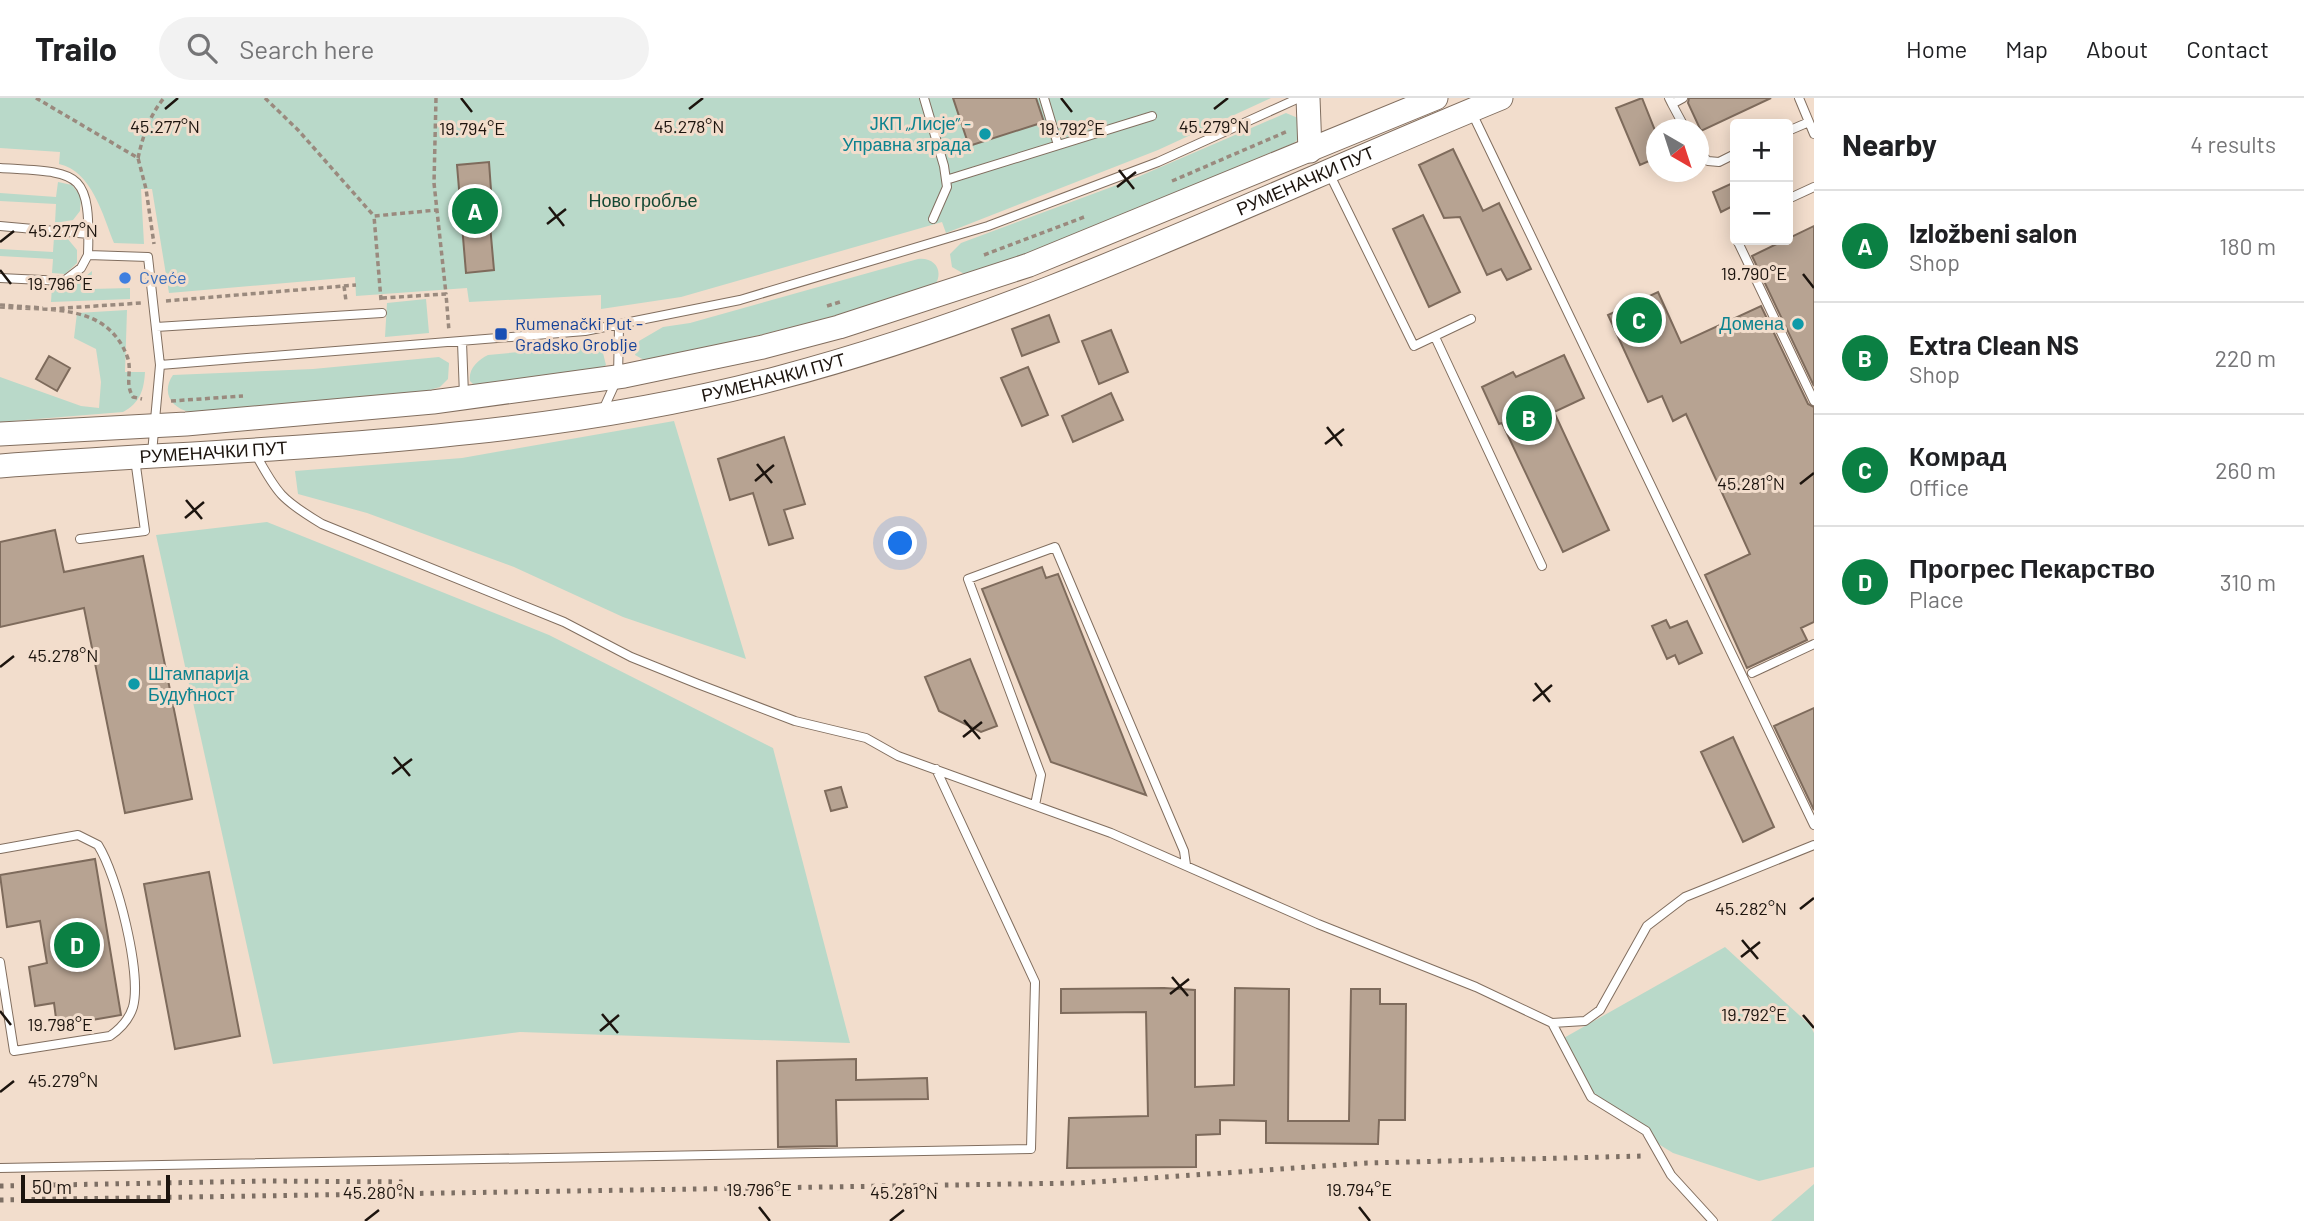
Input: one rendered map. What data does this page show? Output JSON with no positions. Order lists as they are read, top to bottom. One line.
{"streets":{"main road":["РУМЕНАЧКИ ПУТ"]},"parks":["Ново гробље"],"places":{"other":["ЈКП „Лисје” - Управна зграда","Cveće","Домена","Штампарија Будућност"],"transit":["Rumenački Put - Gradsko Groblje"]},"scale_bar":"50 m","north":"bottom right","page":{"header":"Trailo","search":"Search here","nav":["Home","Map","About","Contact"],"heading":["Nearby","4 results"],"map_buttons":["+","−"],"pins":["A","C","B","D"],"list":[{"mark":"A","name":"Izložbeni salon","note":"Shop","value":"180 m"},{"mark":"B","name":"Extra Clean NS","note":"Shop","value":"220 m"},{"mark":"C","name":"Комрад","note":"Office","value":"260 m"},{"mark":"D","name":"Прогрес Пекарство","note":"Place","value":"310 m"}],"scale":"50 m"},"coordinates":["45.277°N","45.278°N","45.279°N","19.794°E","19.792°E","19.790°E","19.796°E","45.281°N","45.282°N","19.798°E","45.280°N"]}
